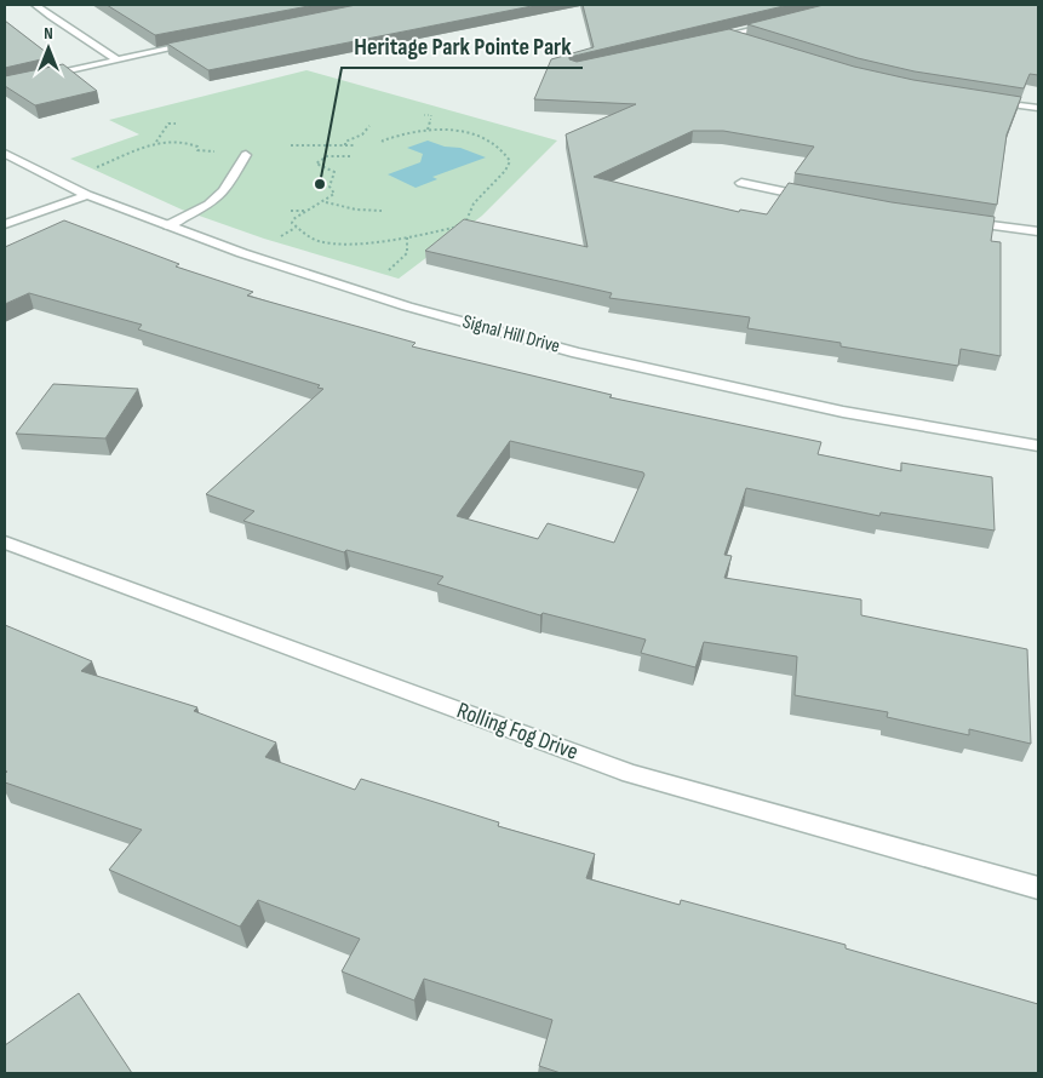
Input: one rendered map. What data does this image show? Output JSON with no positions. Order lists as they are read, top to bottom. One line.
{"streets":{"street":["Signal Hill Drive","Rolling Fog Drive"]},"places":["Heritage Park Pointe Park"],"north":"top"}
